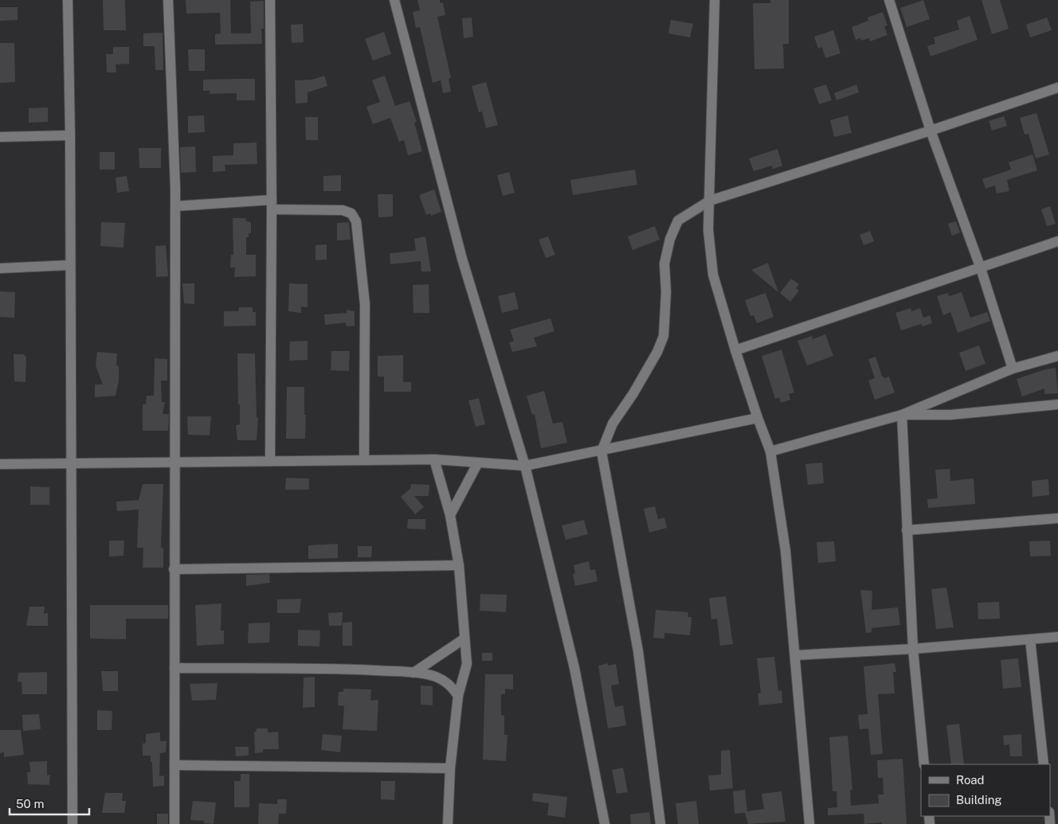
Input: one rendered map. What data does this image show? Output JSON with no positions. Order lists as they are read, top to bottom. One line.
{"legend":["Road","Building"],"scale_bar":"50 m"}
